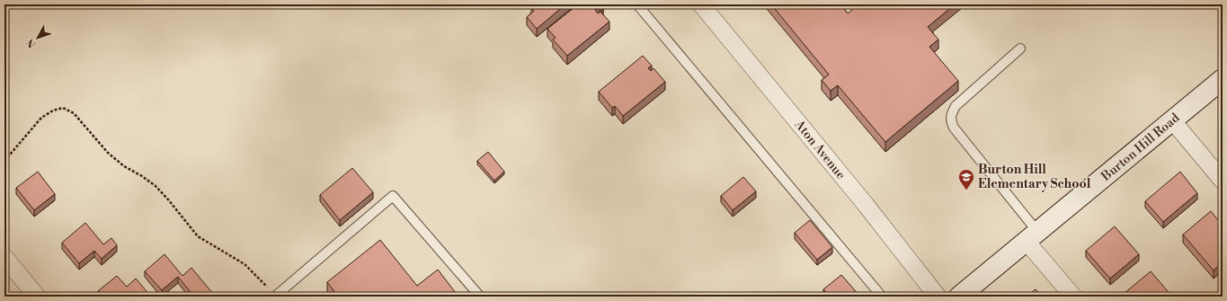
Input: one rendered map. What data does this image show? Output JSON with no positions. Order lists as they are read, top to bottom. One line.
{"streets":{"street":["Burton Hill Road","Aton Avenue"]},"places":{"school or university":["Burton Hill Elementary School"]},"north":"bottom left"}
